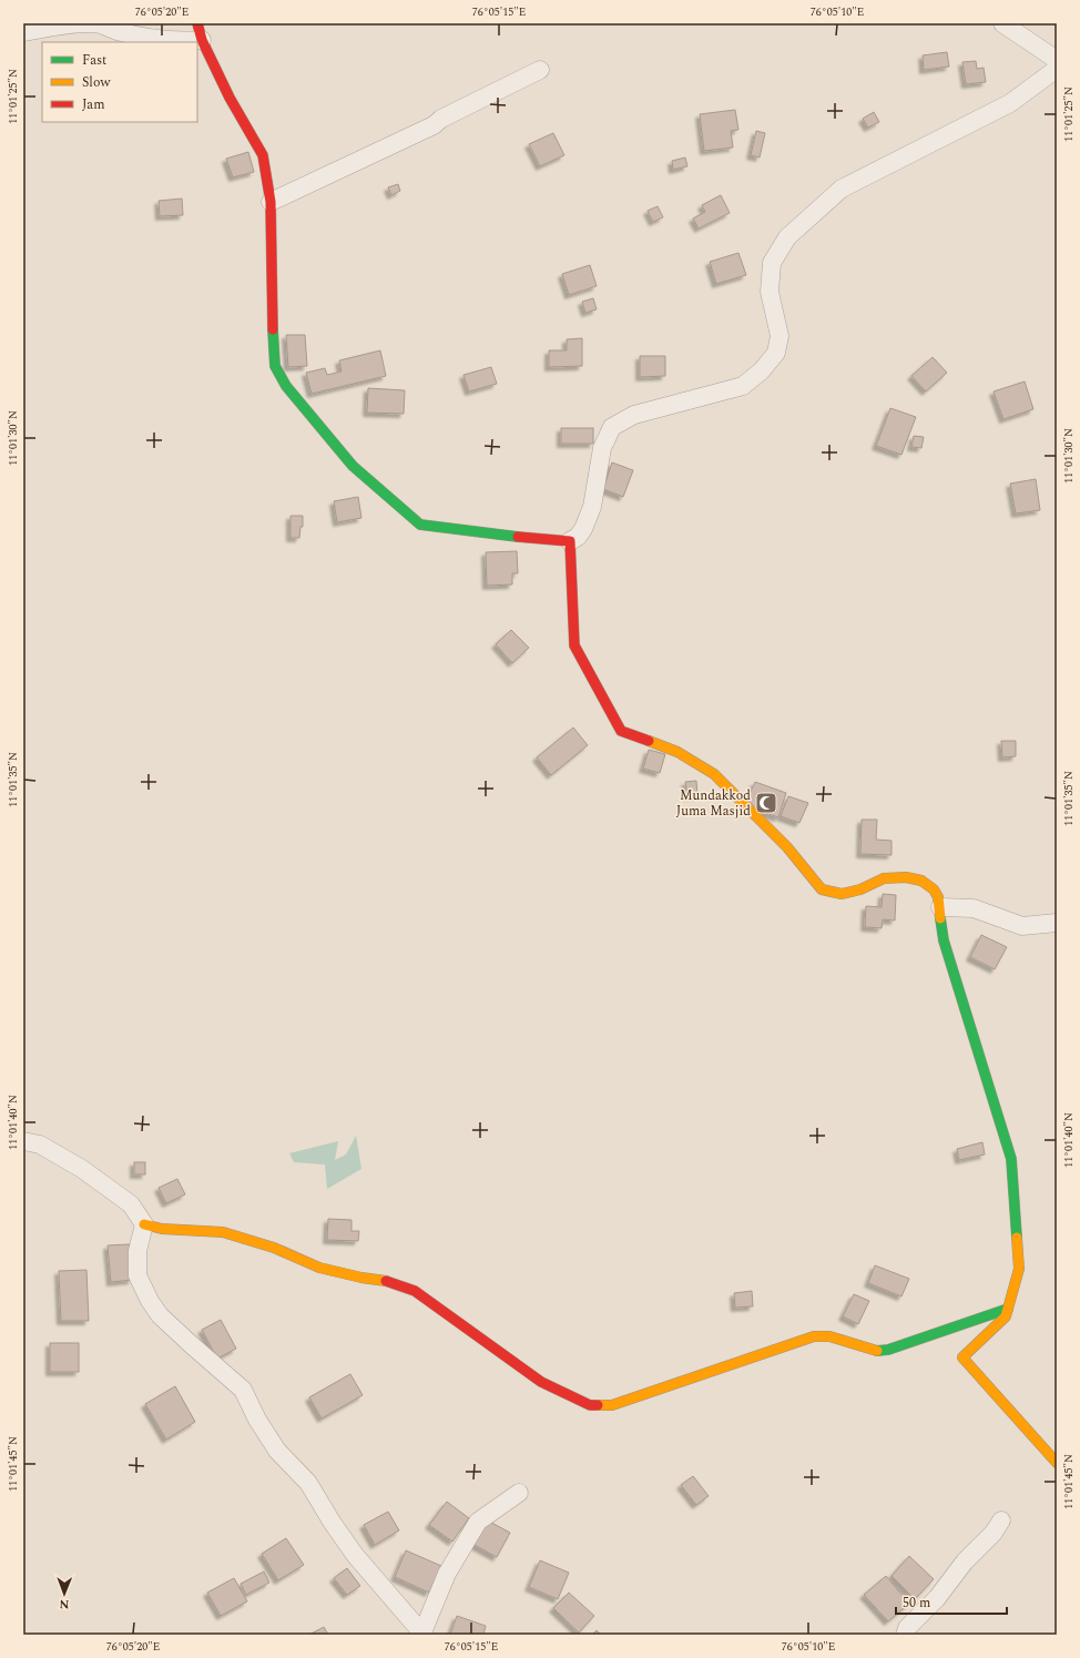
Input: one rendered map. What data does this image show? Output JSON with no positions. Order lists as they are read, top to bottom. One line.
{"places":{"mosque":["Mundakkod Juma Masjid"]},"legend":["Fast","Slow","Jam"],"scale_bar":"50 m","north":"bottom","coordinates":["76°05'20\"E","76°05'15\"E","76°05'10\"E","11°01'25\"N","11°01'30\"N","11°01'35\"N","11°01'40\"N","11°01'45\"N"]}
